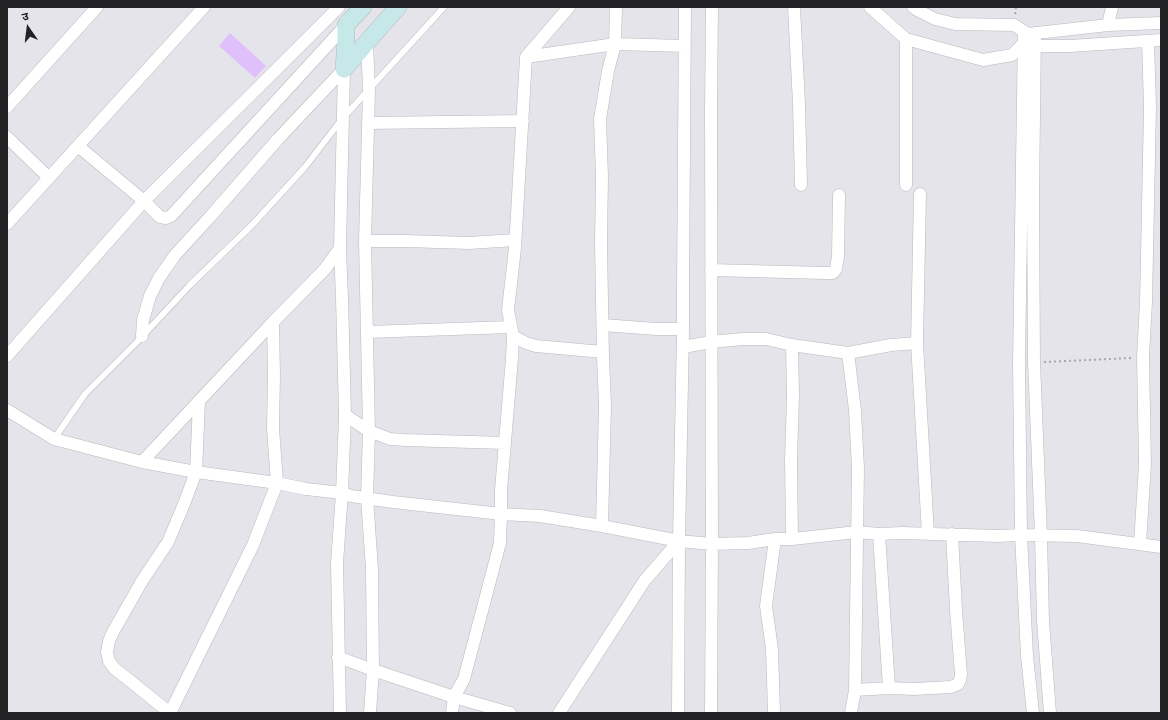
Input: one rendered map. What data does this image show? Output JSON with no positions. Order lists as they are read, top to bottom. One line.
{"north":"top"}
